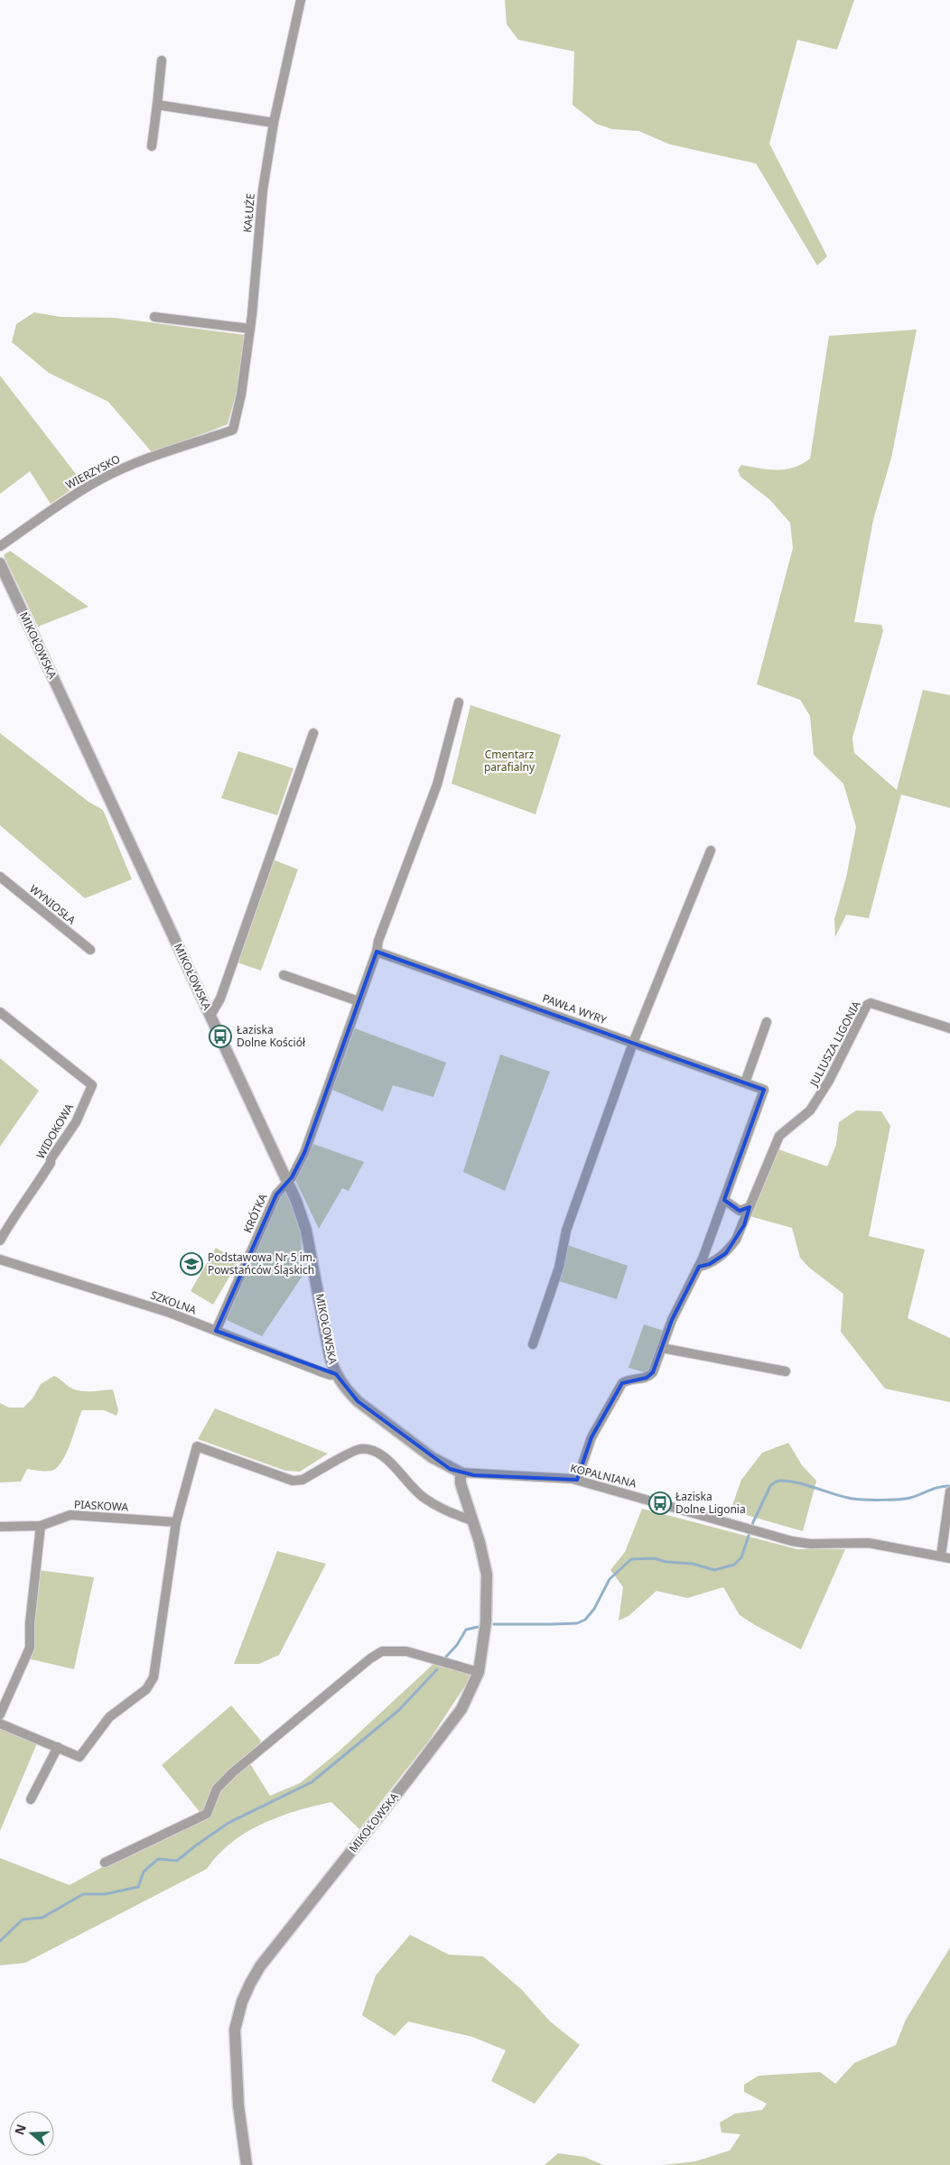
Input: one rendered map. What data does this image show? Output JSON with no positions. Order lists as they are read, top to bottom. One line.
{"streets":{"street":["KAŁUŻE","WIERZYSKO","MIKOŁOWSKA","WYNIOSŁA","PAWŁA WYRY","JULIUSZA LIGONIA","WIDOKOWA","KRÓTKA","SZKOLNA","KOPALNIANA","PIASKOWA"]},"crossings":[["KAŁUŻE","WIERZYSKO"],["MIKOŁOWSKA","KRÓTKA"],["MIKOŁOWSKA","SZKOLNA"],["MIKOŁOWSKA","KOPALNIANA"],["PAWŁA WYRY","KRÓTKA"],["KRÓTKA","SZKOLNA"]],"parks":["Cmentarz parafialny"],"places":{"bus stop":["Łaziska Dolne Kościół","Łaziska Dolne Ligonia"],"school or university":["Podstawowa Nr 5 im. Powstańców Śląskich"]},"north":"left"}
